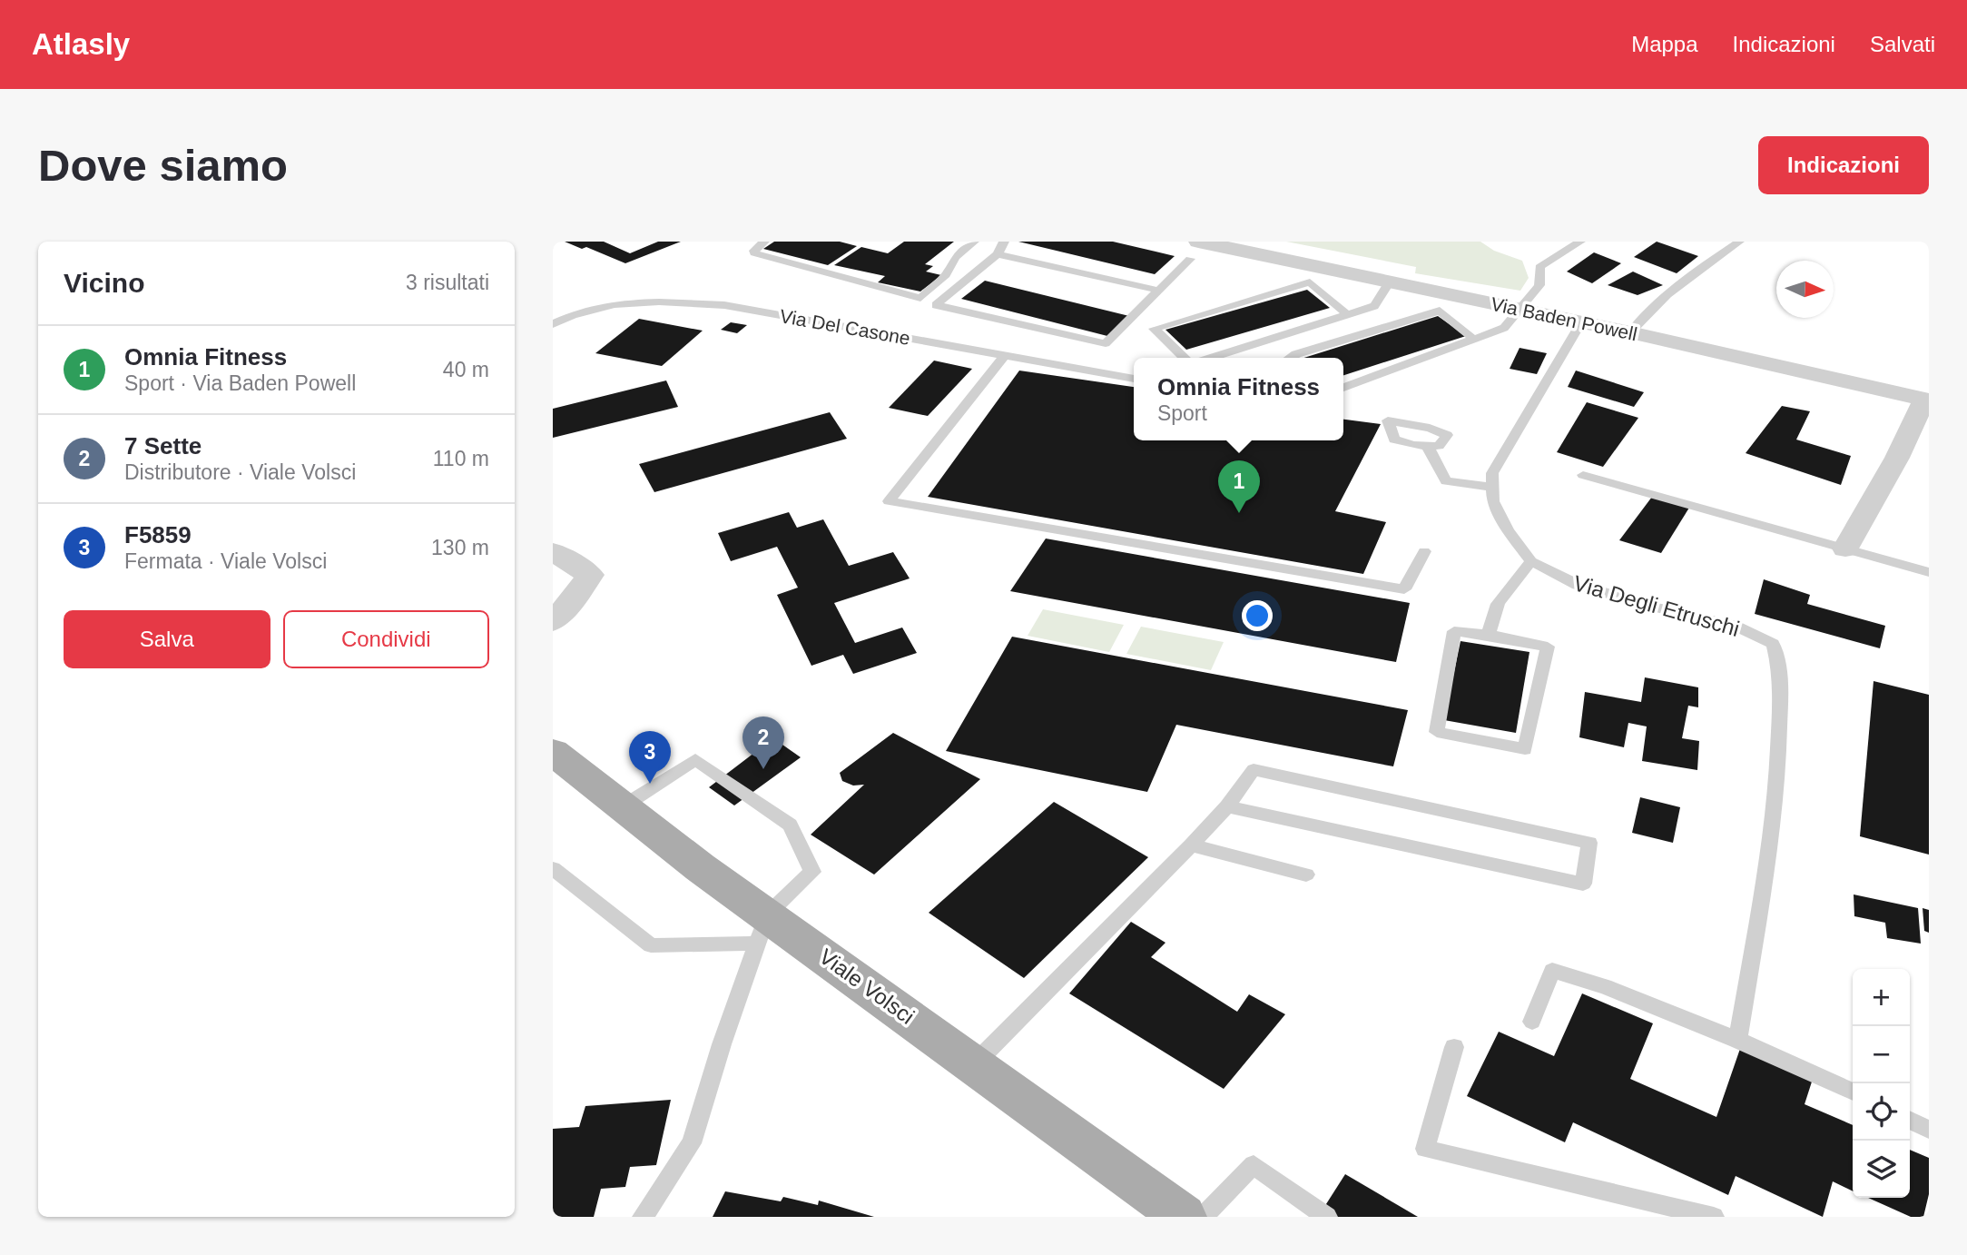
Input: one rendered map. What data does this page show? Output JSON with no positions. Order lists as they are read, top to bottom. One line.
{"streets":{"main road":["Viale Volsci"],"street":["Via Baden Powell"],"lane":["Via Del Casone","Via Degli Etruschi"]},"north":"right","page":{"header":"Atlasly","nav":["Mappa","Indicazioni","Salvati"],"buttons":["Indicazioni",["Salva","Condividi"]],"title":"Dove siamo","heading":["Vicino","3 risultati"],"list":[{"mark":"1","name":"Omnia Fitness","note":"Sport · Via Baden Powell","value":"40 m"},{"mark":"2","name":"7 Sette","note":"Distributore · Viale Volsci","value":"110 m"},{"mark":"3","name":"F5859","note":"Fermata · Viale Volsci","value":"130 m"}],"popup":["Omnia Fitness","Sport"],"pins":["1","2","3"],"map_buttons":["+","−"]}}
